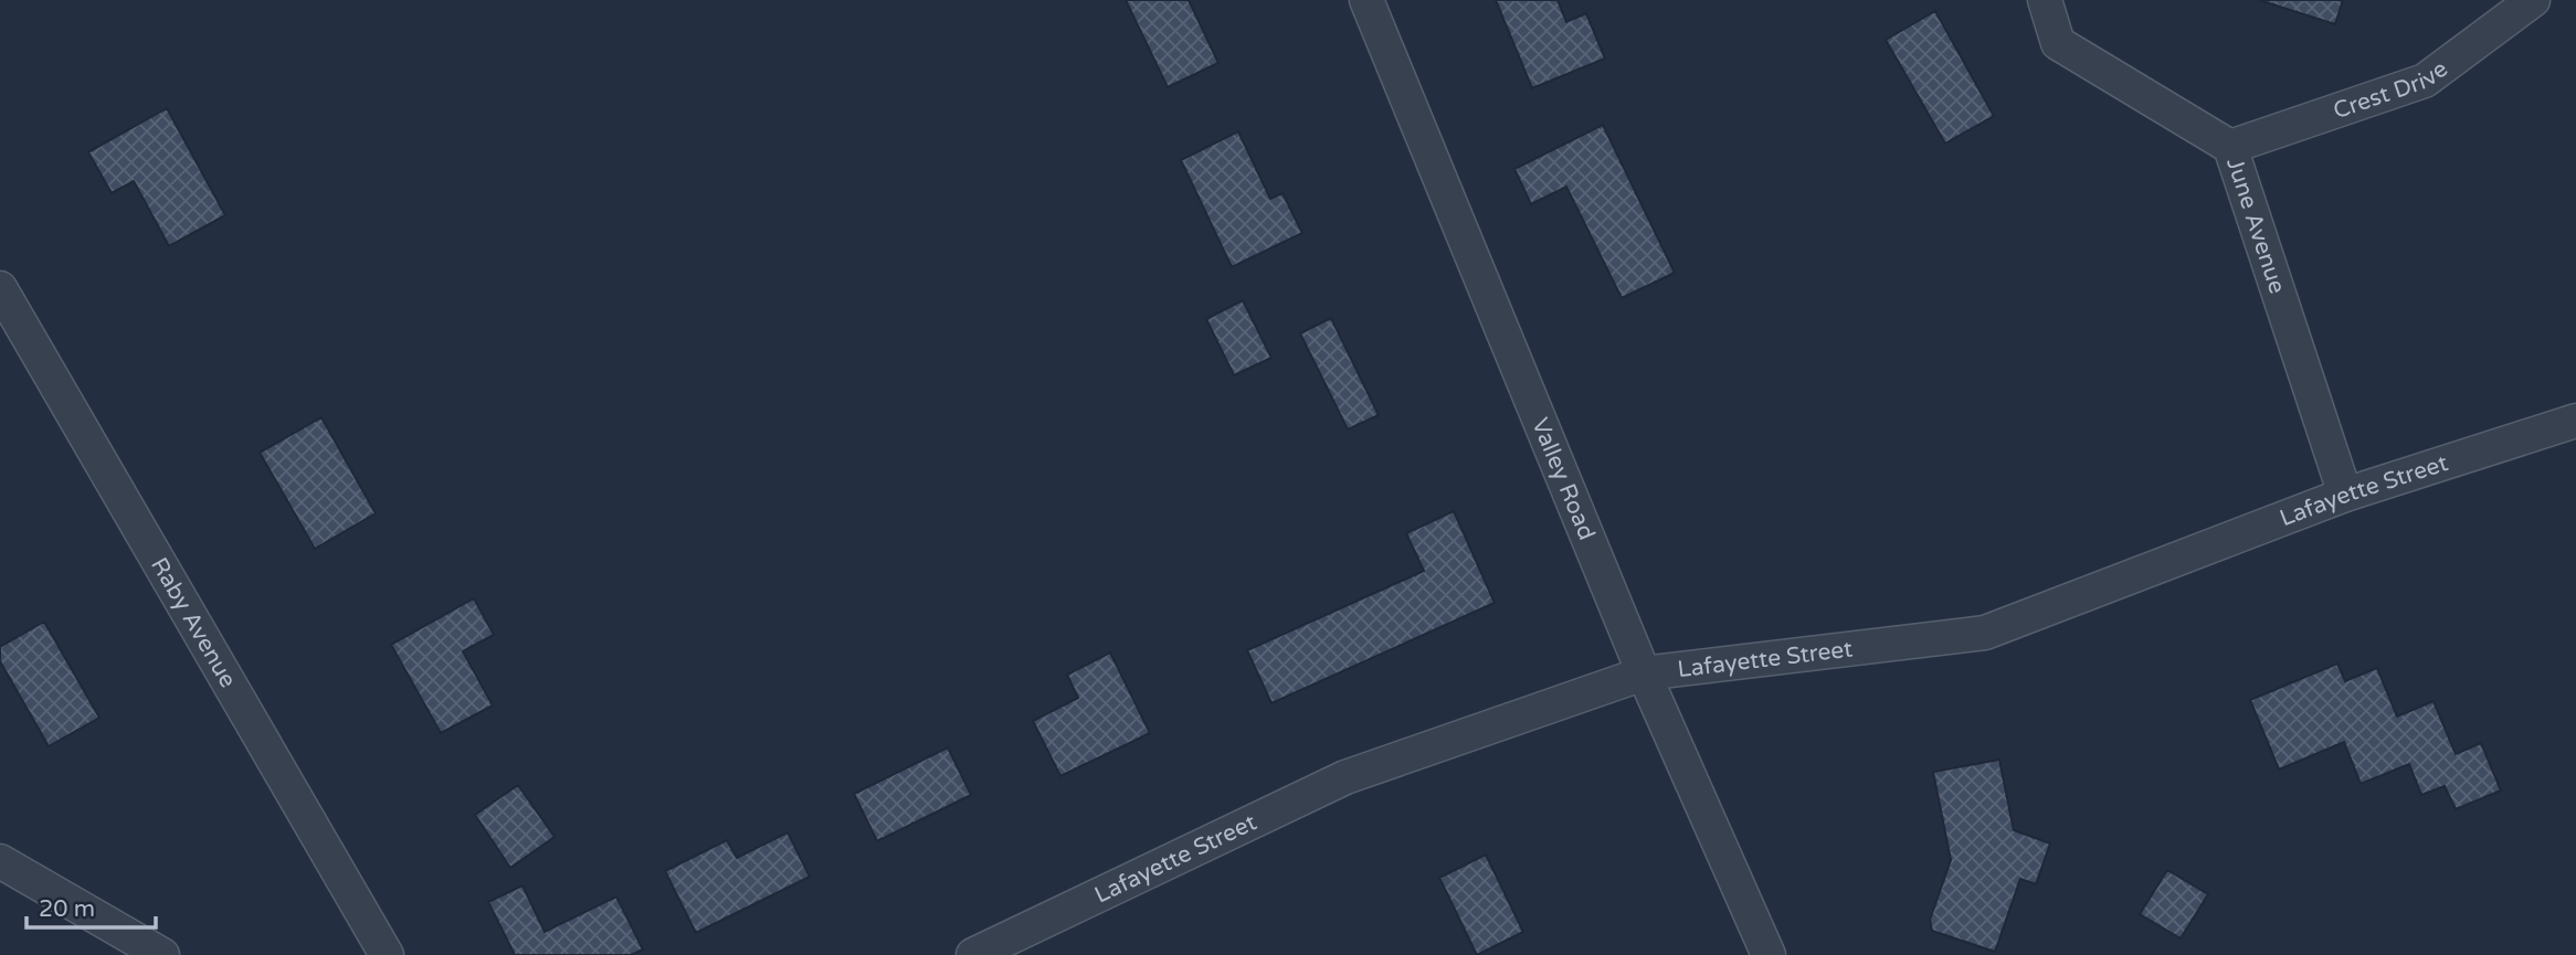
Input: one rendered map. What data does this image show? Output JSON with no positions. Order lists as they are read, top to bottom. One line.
{"streets":{"street":["Crest Drive","June Avenue","Valley Road","Lafayette Street","Raby Avenue"]},"crossings":[["Crest Drive","June Avenue"],["June Avenue","Lafayette Street"],["Valley Road","Lafayette Street"]],"scale_bar":"20 m"}
